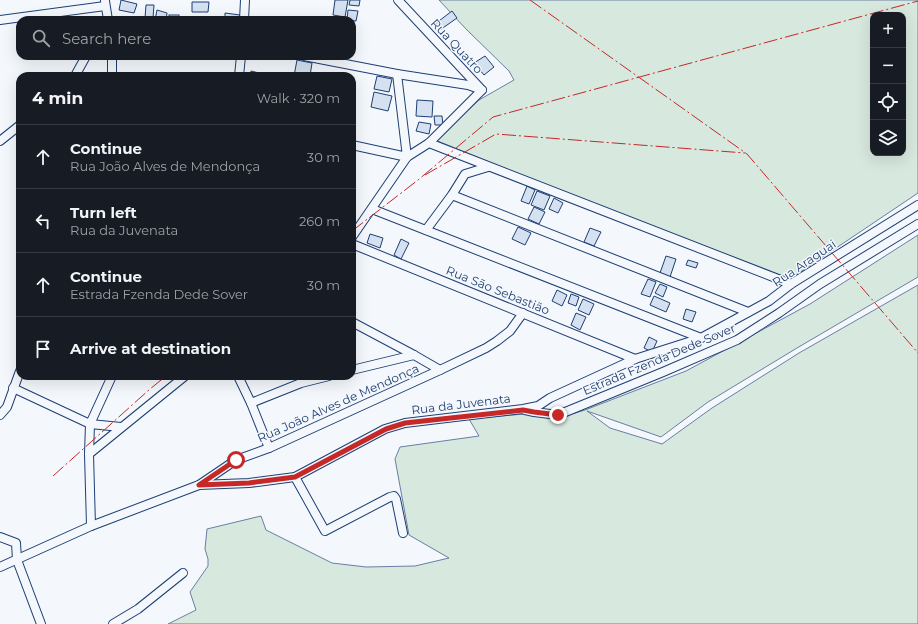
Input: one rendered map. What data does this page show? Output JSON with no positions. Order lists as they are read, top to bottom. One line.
{"streets":{"street":["Rua Quatro","Rua Araguai","Rua São Sebastião","Estrada Fzenda Dede Sover","Rua João Alves de Mendonça","Rua da Juvenata"]},"crossings":[["Rua Araguai","Rua da Juvenata"],["Rua São Sebastião","Rua João Alves de Mendonça"],["Rua São Sebastião","Rua da Juvenata"],["Estrada Fzenda Dede Sover","Rua da Juvenata"],["Rua João Alves de Mendonça","Rua da Juvenata"]],"page":{"map_buttons":["+","−"],"search":"Search here","heading":["4 min","Walk · 320 m"],"list":[["Continue","Rua João Alves de Mendonça","30 m"],["Turn left","Rua da Juvenata","260 m"],["Continue","Estrada Fzenda Dede Sover","30 m"],"Arrive at destination"]}}
